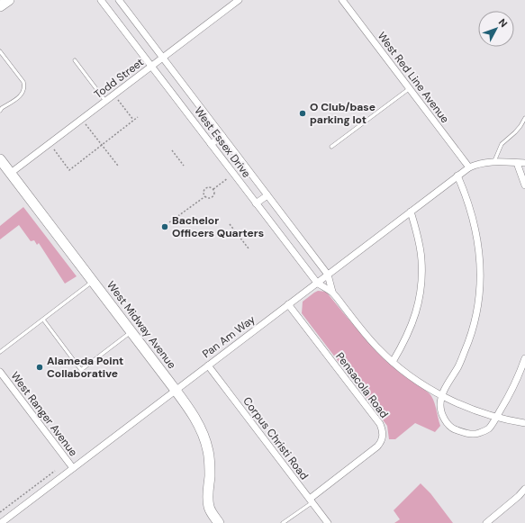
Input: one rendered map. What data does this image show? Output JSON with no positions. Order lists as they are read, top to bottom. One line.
{"streets":{"street":["West Red Line Avenue","Todd Street","West Essex Drive","West Midway Avenue","Pan Am Way","Pensacola Road","West Ranger Avenue","Corpus Christi Road"]},"crossings":[["West Red Line Avenue","Pan Am Way"],["Todd Street","West Essex Drive"],["Todd Street","West Midway Avenue"],["West Essex Drive","Pan Am Way"],["West Midway Avenue","Pan Am Way"],["Pan Am Way","Pensacola Road"],["Pan Am Way","West Ranger Avenue"],["Pan Am Way","Corpus Christi Road"],["Pensacola Road","Corpus Christi Road"]],"places":["O Club/base parking lot","Bachelor Officers Quarters","Alameda Point Collaborative"],"north":"top right"}
